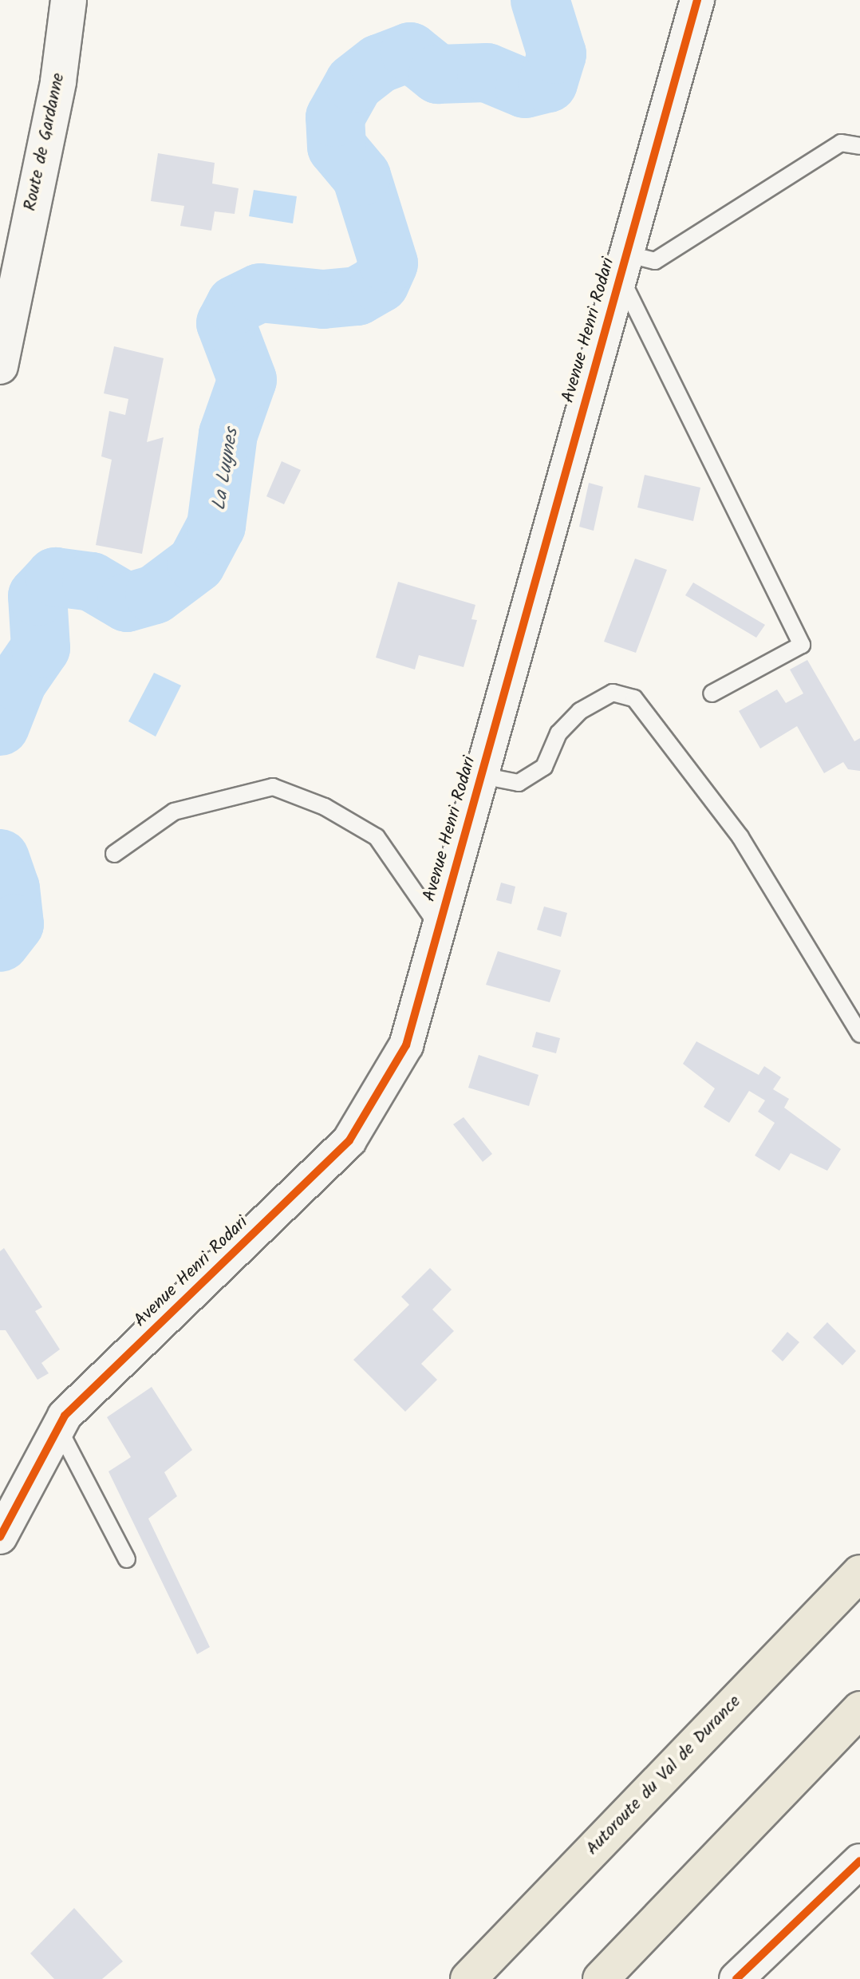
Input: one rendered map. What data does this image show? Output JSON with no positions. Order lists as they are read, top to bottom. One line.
{"streets":{"highway":["Autoroute du Val de Durance"],"main road":["Route de Gardanne"],"street":["Avenue Henri Rodari"]},"water":["La Luynes"]}
